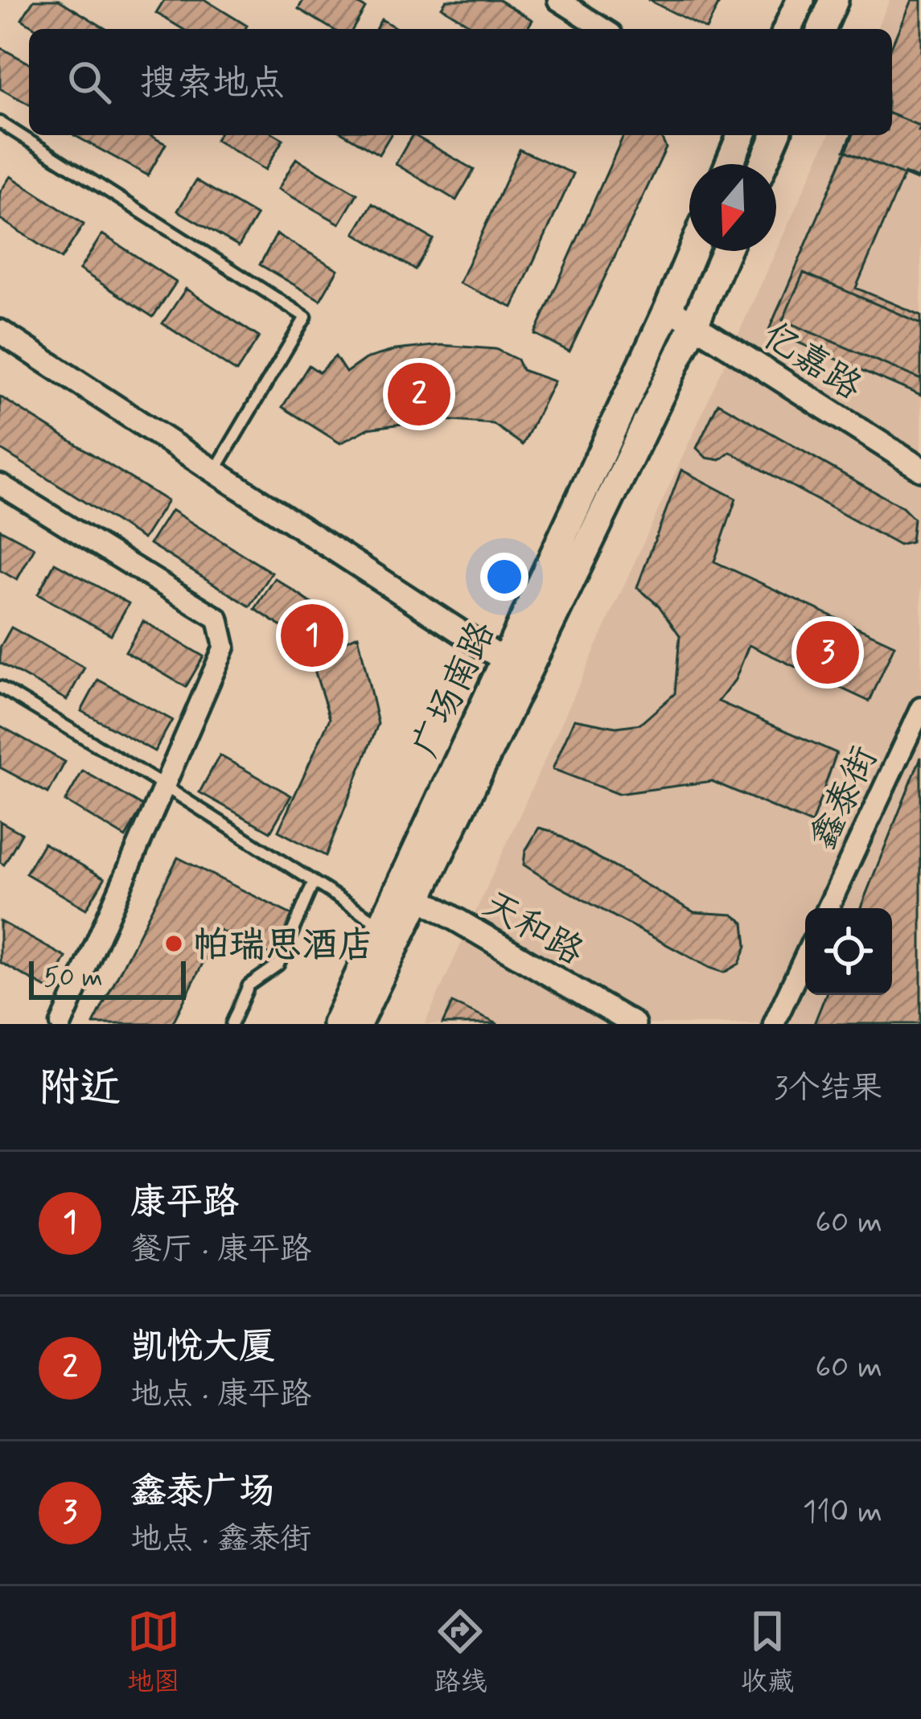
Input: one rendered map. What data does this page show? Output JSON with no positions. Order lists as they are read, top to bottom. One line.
{"streets":{"main road":["广场南路"],"street":["亿嘉路","鑫泰街","天和路"]},"crossings":[["亿嘉路","广场南路"],["广场南路","天和路"]],"places":["帕瑞思酒店"],"scale_bar":"50 m","north":"bottom","page":{"search":"搜索地点","pins":["2","1","3"],"scale":"50 m","heading":["附近","3个结果"],"list":[{"mark":"1","name":"康平路","note":"餐厅 · 康平路","value":"60 m"},{"mark":"2","name":"凯悦大厦","note":"地点 · 康平路","value":"60 m"},{"mark":"3","name":"鑫泰广场","note":"地点 · 鑫泰街","value":"110 m"}],"nav":["地图","路线","收藏"]}}
